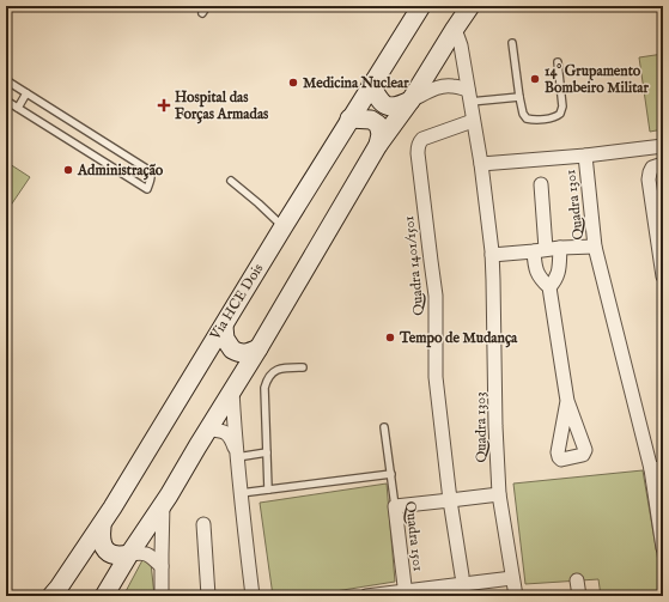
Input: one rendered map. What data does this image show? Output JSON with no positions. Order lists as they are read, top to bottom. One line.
{"streets":{"main road":["Via HCE Dois"],"street":["Quadra 1301","Quadra 1401/1501","Quadra 1303","Quadra 1501"]},"crossings":[["Quadra 1301","Quadra 1303"]],"places":{"other":["14° Grupamento Bombeiro Militar","Medicina Nuclear","Administração","Tempo de Mudança"],"health":["Hospital das Forças Armadas"]}}
